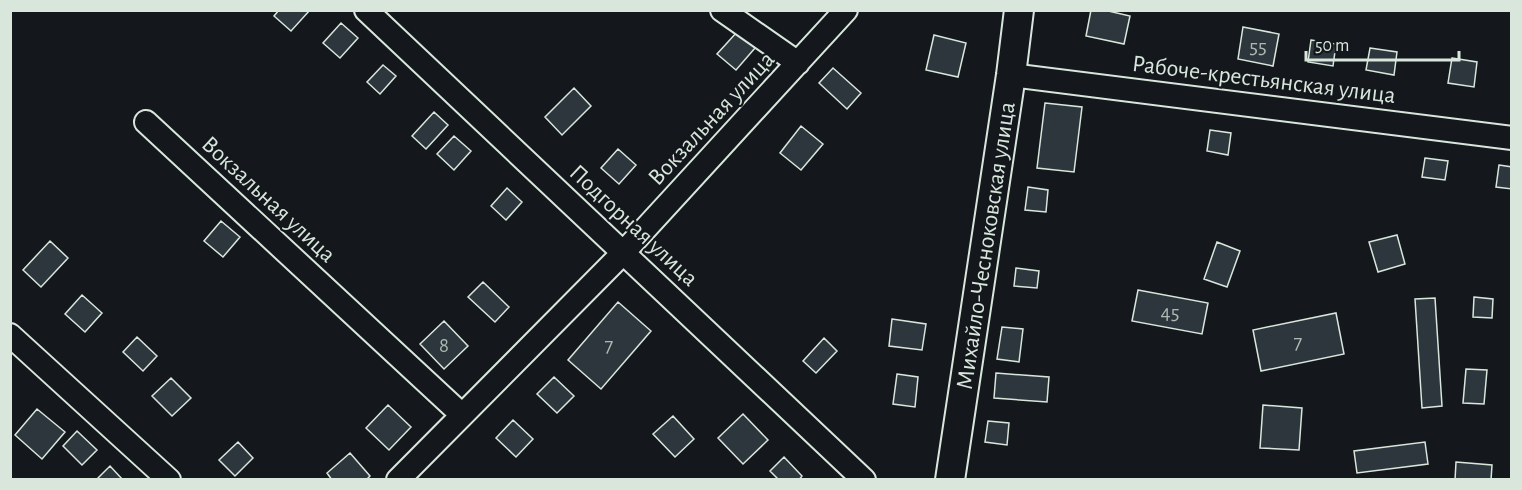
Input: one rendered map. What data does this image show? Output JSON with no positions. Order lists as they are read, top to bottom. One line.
{"streets":{"main road":["Михайло-Чесноковская улица"],"street":["Рабоче-крестьянская улица","Вокзальная улица","Подгорная улица"]},"crossings":[["Рабоче-крестьянская улица","Михайло-Чесноковская улица"],["Вокзальная улица","Подгорная улица"]],"house_numbers":["55","45","7","8","7"],"scale_bar":"50 m"}
